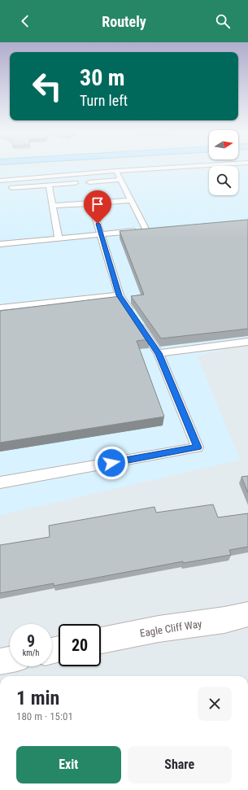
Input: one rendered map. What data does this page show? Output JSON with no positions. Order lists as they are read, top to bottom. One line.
{"streets":{"street":["Eagle Cliff Way"]},"north":"right","page":{"header":"Routely","turn":["30 m","Turn left"],"speed":"9 km/h","limit":"20","heading":["1 min","180 m · 15:01"],"buttons":["Exit","Share"]}}
